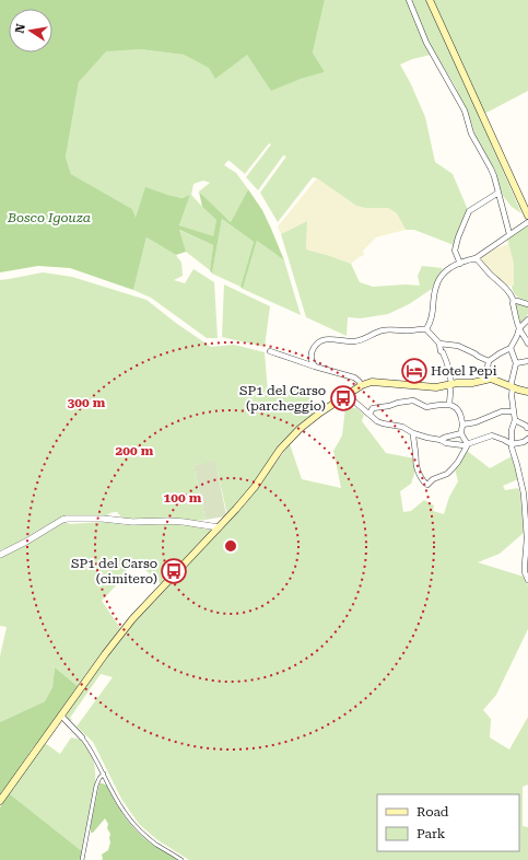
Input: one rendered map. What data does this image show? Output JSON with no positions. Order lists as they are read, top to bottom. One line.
{"parks":["Bosco Igouza"],"places":{"hotel":["Hotel Pepi"],"bus stop":["SP1 del Carso (parcheggio)","SP1 del Carso (cimitero)"]},"legend":["Road","Park"],"north":"left","rings":["300 m","200 m","100 m"]}
